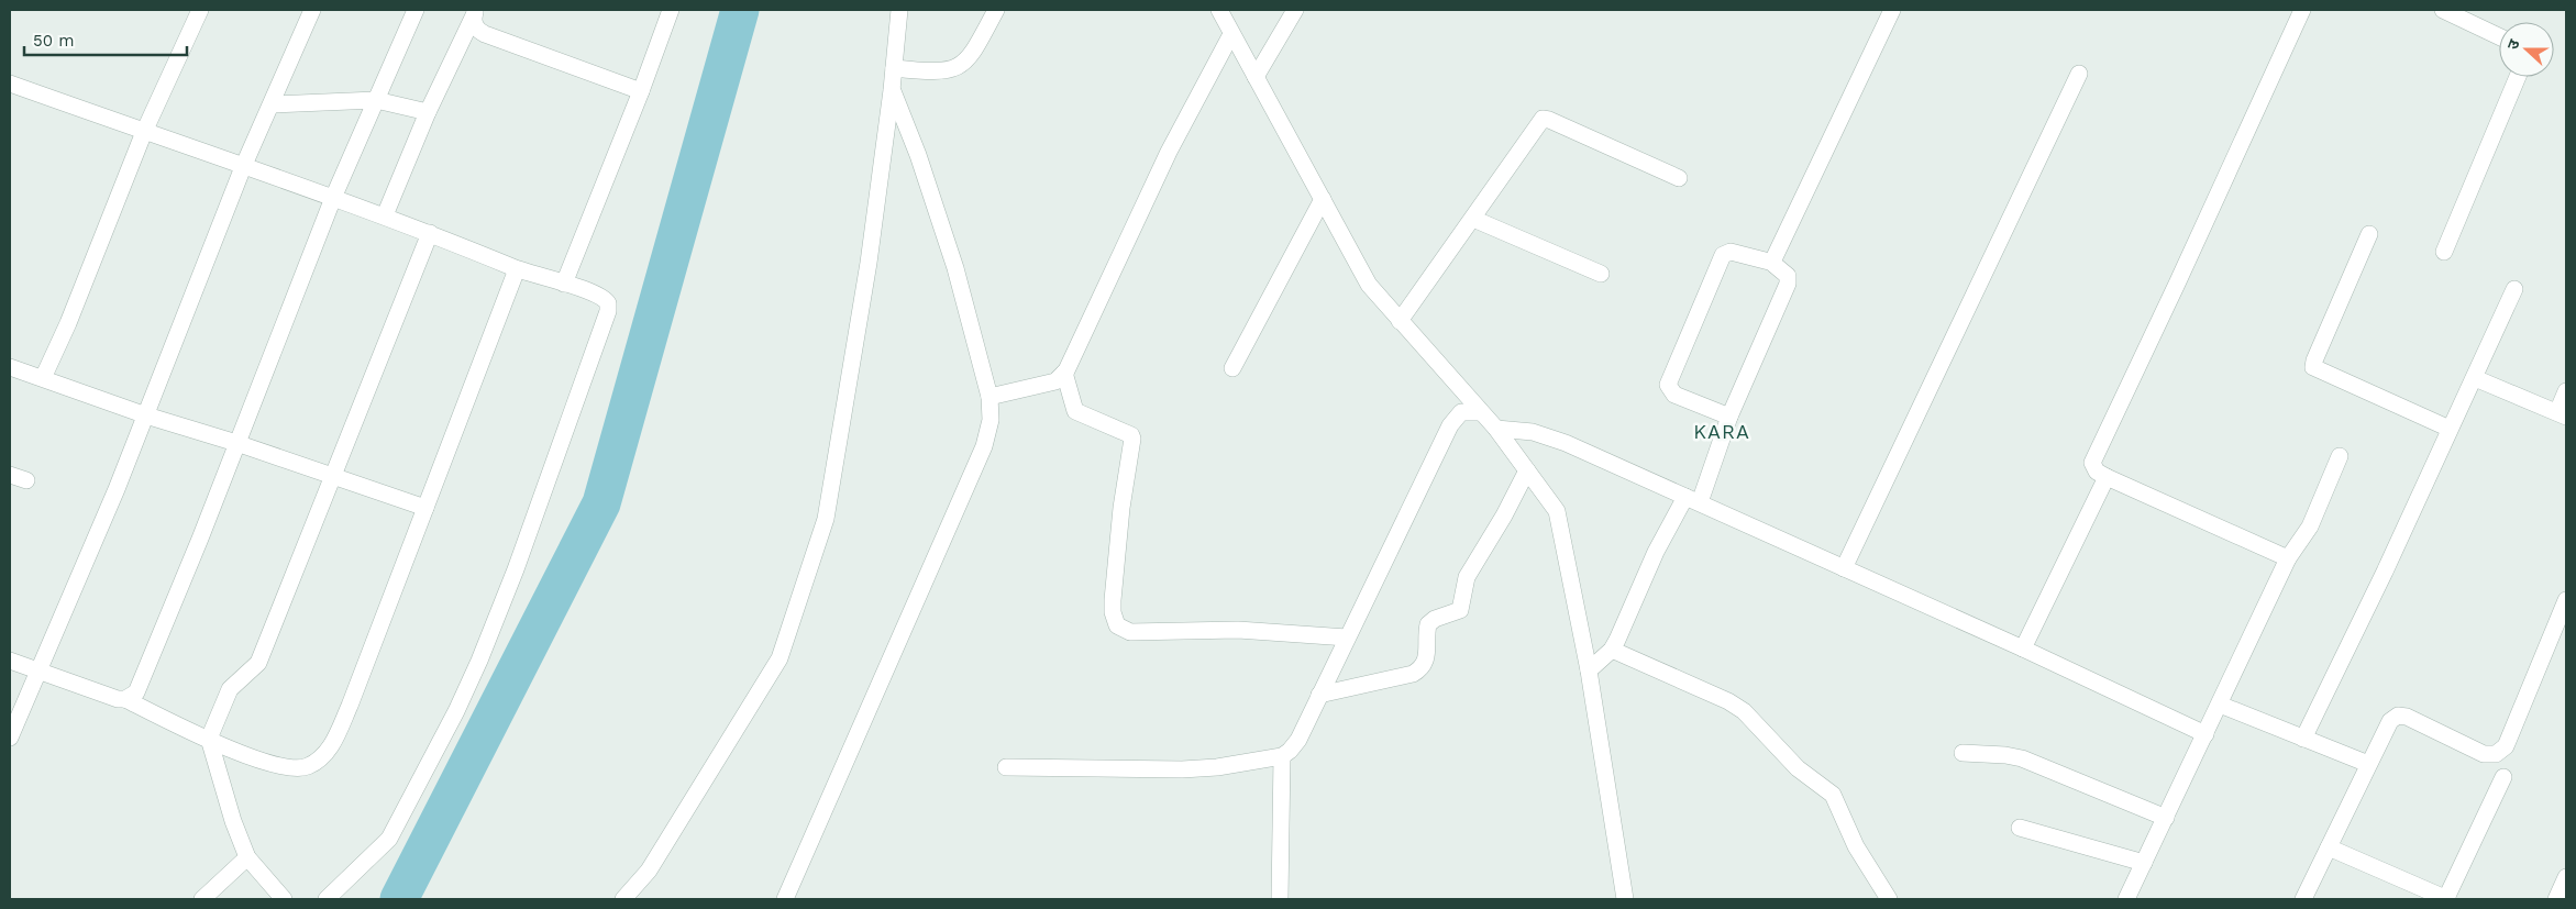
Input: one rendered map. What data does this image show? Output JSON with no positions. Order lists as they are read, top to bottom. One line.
{"districts":["KARA"],"scale_bar":"50 m","north":"left"}
